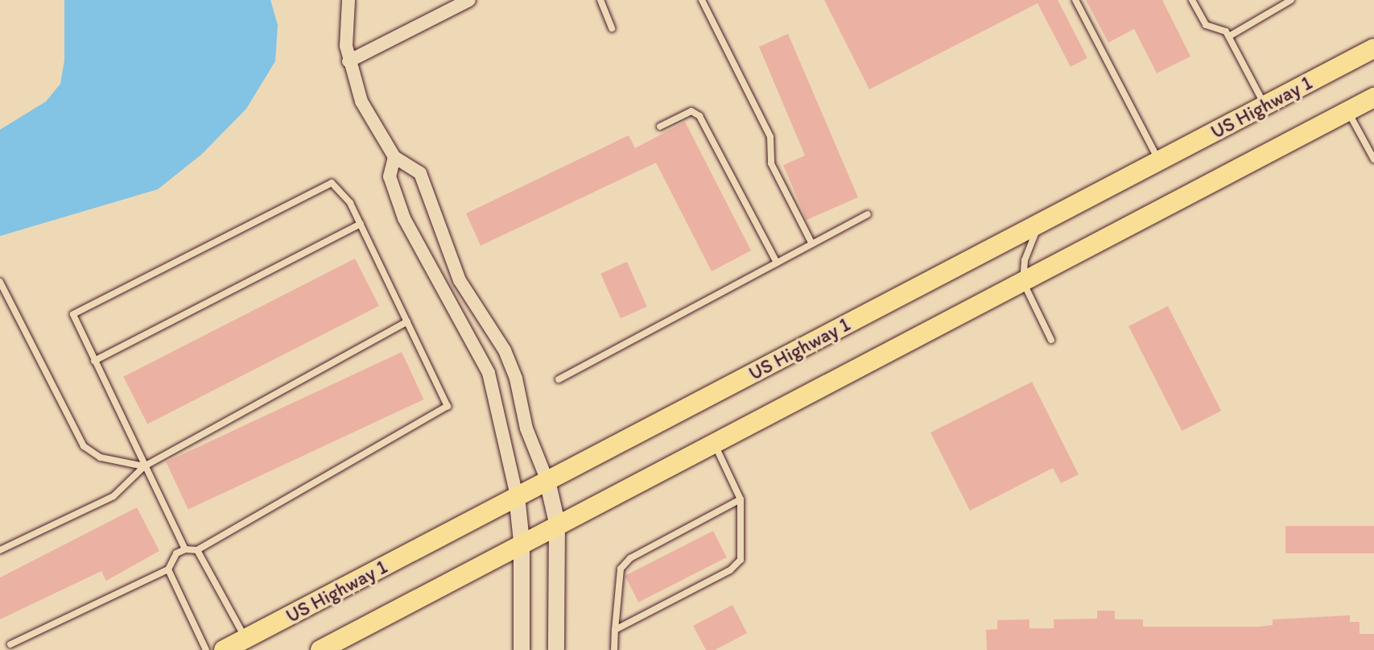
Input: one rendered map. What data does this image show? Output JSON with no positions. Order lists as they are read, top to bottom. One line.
{"streets":{"main road":["US Highway 1"]}}
